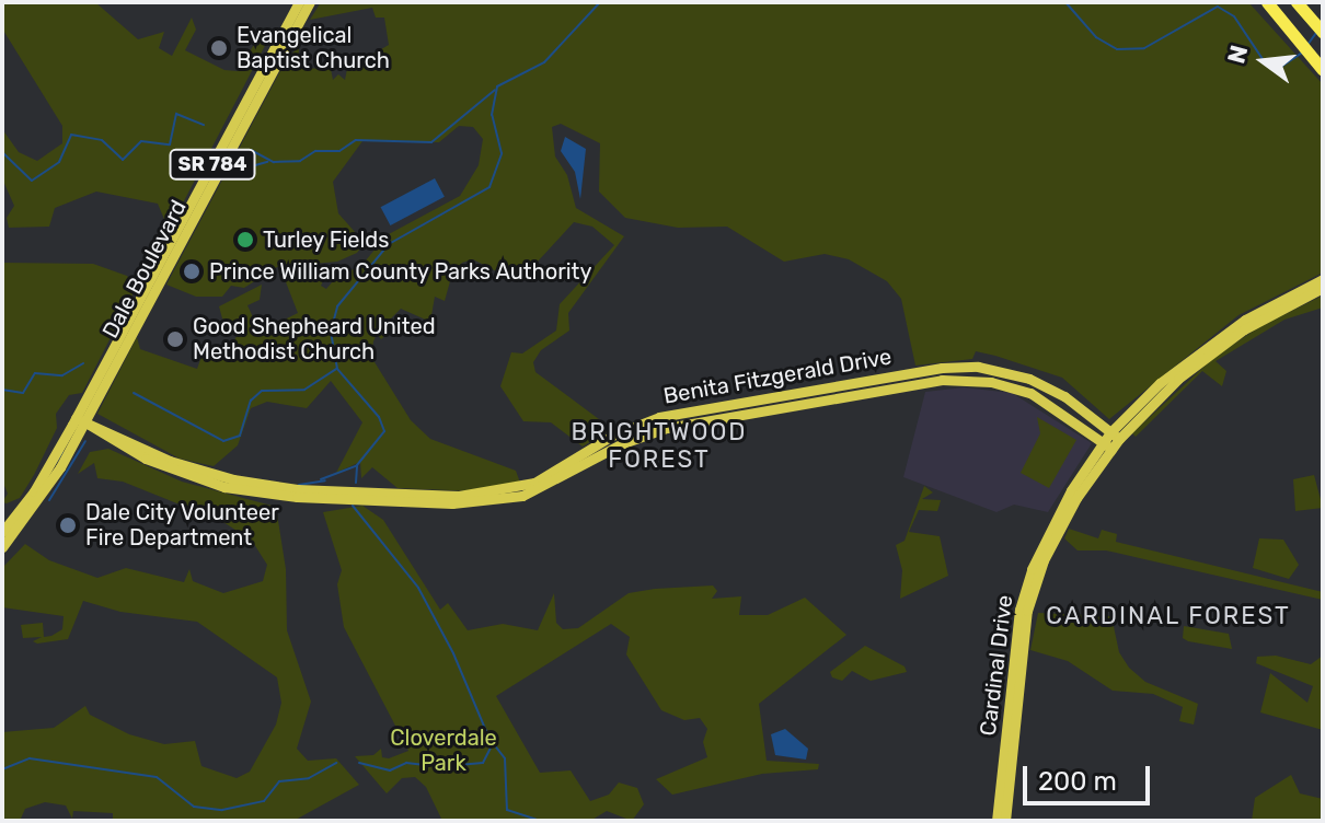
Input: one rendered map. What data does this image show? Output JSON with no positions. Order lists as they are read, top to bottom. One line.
{"streets":{"main road":["SR 784","Dale Boulevard","Benita Fitzgerald Drive","Cardinal Drive"]},"crossings":[["Dale Boulevard","Benita Fitzgerald Drive"],["Benita Fitzgerald Drive","Cardinal Drive"]],"districts":["BRIGHTWOOD FOREST","CARDINAL FOREST"],"parks":["Cloverdale Park"],"places":["Evangelical Baptist Church","Turley Fields","Prince William County Parks Authority","Good Shepheard United Methodist Church","Dale City Volunteer Fire Department"],"scale_bar":"200 m","north":"left"}
